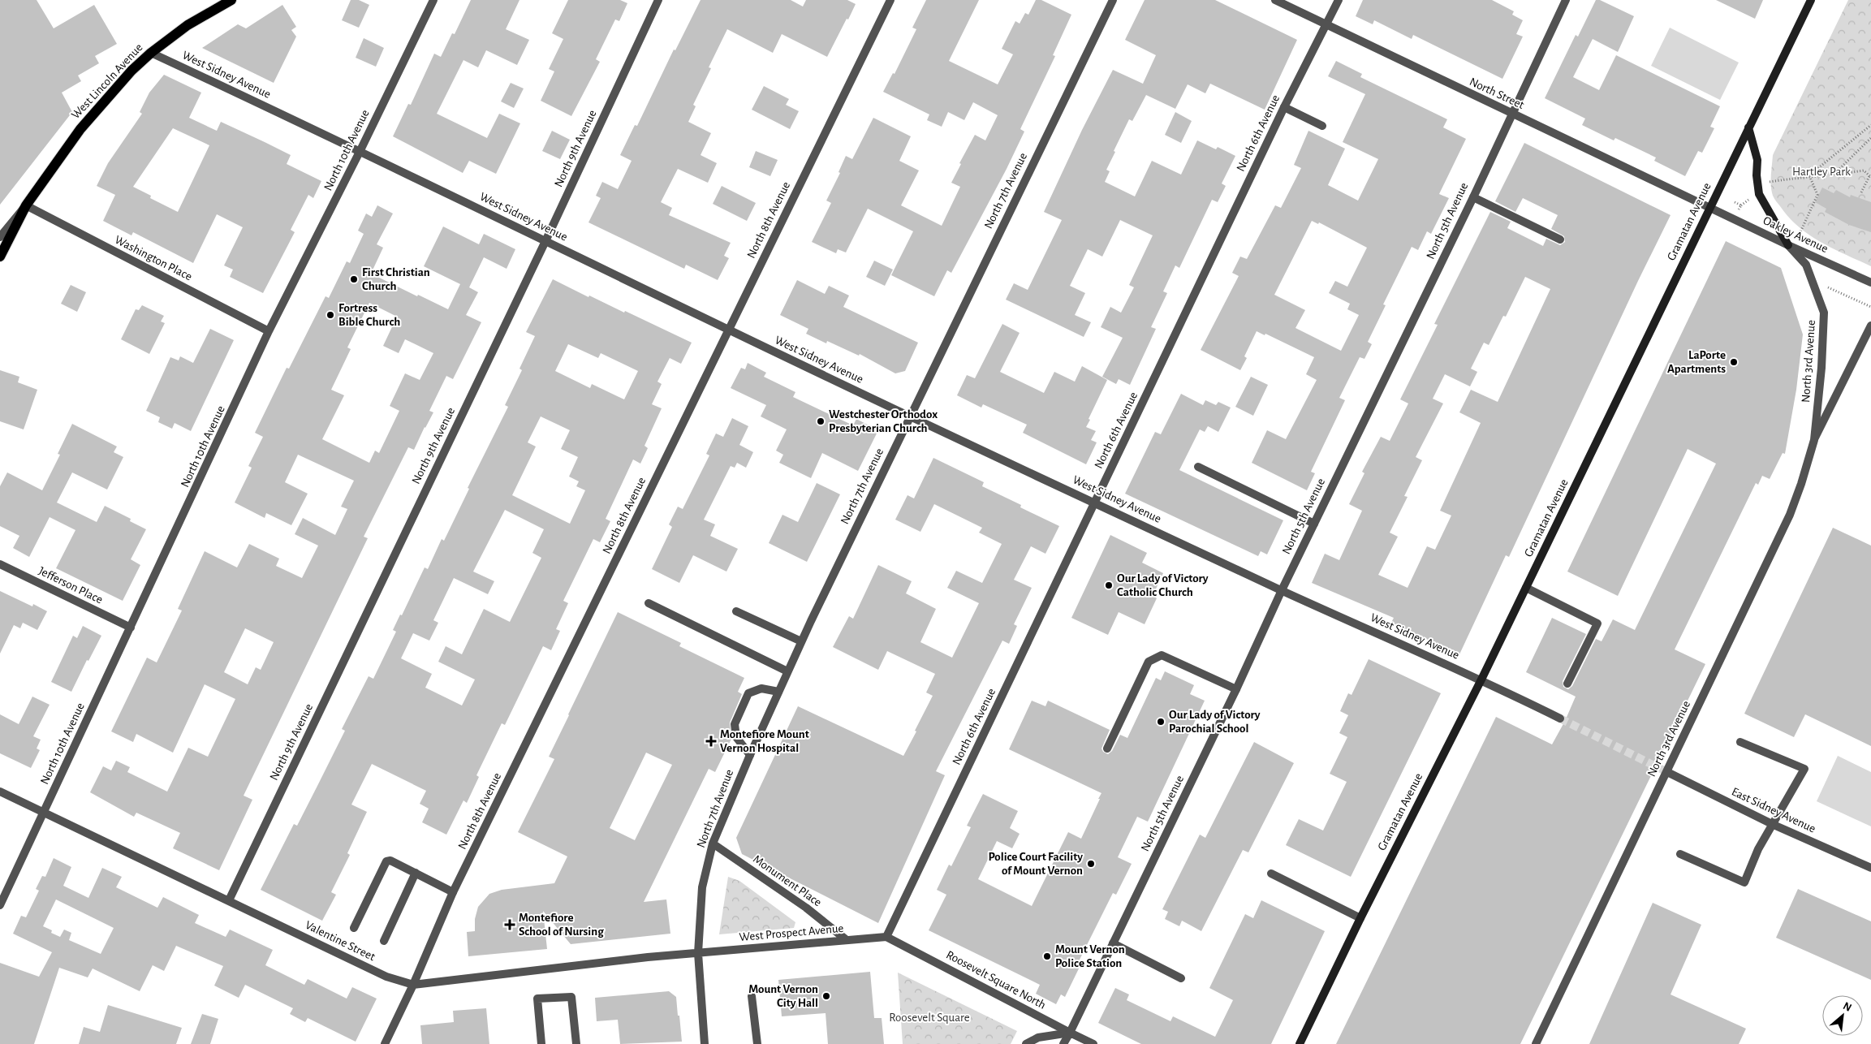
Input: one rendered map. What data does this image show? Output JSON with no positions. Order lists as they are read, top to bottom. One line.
{"streets":{"main road":["West Lincoln Avenue","Gramatan Avenue"],"street":["West Sidney Avenue","North Street","North 6th Avenue","North 9th Avenue","North 10th Avenue","North 7th Avenue","North 8th Avenue","North 5th Avenue","Oakley Avenue","Washington Place","North 3rd Avenue","Jefferson Place","East Sidney Avenue","Monument Place","West Prospect Avenue","Valentine Street","Roosevelt Square North"]},"crossings":[["West Sidney Avenue","West Lincoln Avenue"],["West Sidney Avenue","North 6th Avenue"],["West Sidney Avenue","North 9th Avenue"],["West Sidney Avenue","North 10th Avenue"],["West Sidney Avenue","North 7th Avenue"],["West Sidney Avenue","North 8th Avenue"],["West Sidney Avenue","North 5th Avenue"],["West Sidney Avenue","Gramatan Avenue"],["West Lincoln Avenue","Washington Place"],["North Street","North 6th Avenue"],["North Street","North 5th Avenue"],["North Street","Gramatan Avenue"],["North Street","Oakley Avenue"],["North 6th Avenue","West Prospect Avenue"],["North 6th Avenue","Roosevelt Square North"],["North 9th Avenue","Valentine Street"],["North 10th Avenue","Washington Place"],["North 10th Avenue","Jefferson Place"],["North 10th Avenue","Valentine Street"],["North 7th Avenue","Monument Place"],["North 7th Avenue","West Prospect Avenue"],["North 7th Avenue","Valentine Street"],["North 8th Avenue","Valentine Street"],["North 5th Avenue","Roosevelt Square North"],["Gramatan Avenue","Oakley Avenue"],["Oakley Avenue","North 3rd Avenue"],["North 3rd Avenue","East Sidney Avenue"],["Monument Place","West Prospect Avenue"],["West Prospect Avenue","Valentine Street"],["West Prospect Avenue","Roosevelt Square North"]],"parks":["Hartley Park","Roosevelt Square"],"places":{"other":["First Christian Church","Fortress Bible Church","LaPorte Apartments","Westchester Orthodox Presbyterian Church","Our Lady of Victory Catholic Church","Our Lady of Victory Parochial School","Police Court Facility of Mount Vernon","Mount Vernon Police Station","Mount Vernon City Hall"],"health":["Montefiore Mount Vernon Hospital","Montefiore School of Nursing"]},"north":"top right"}
